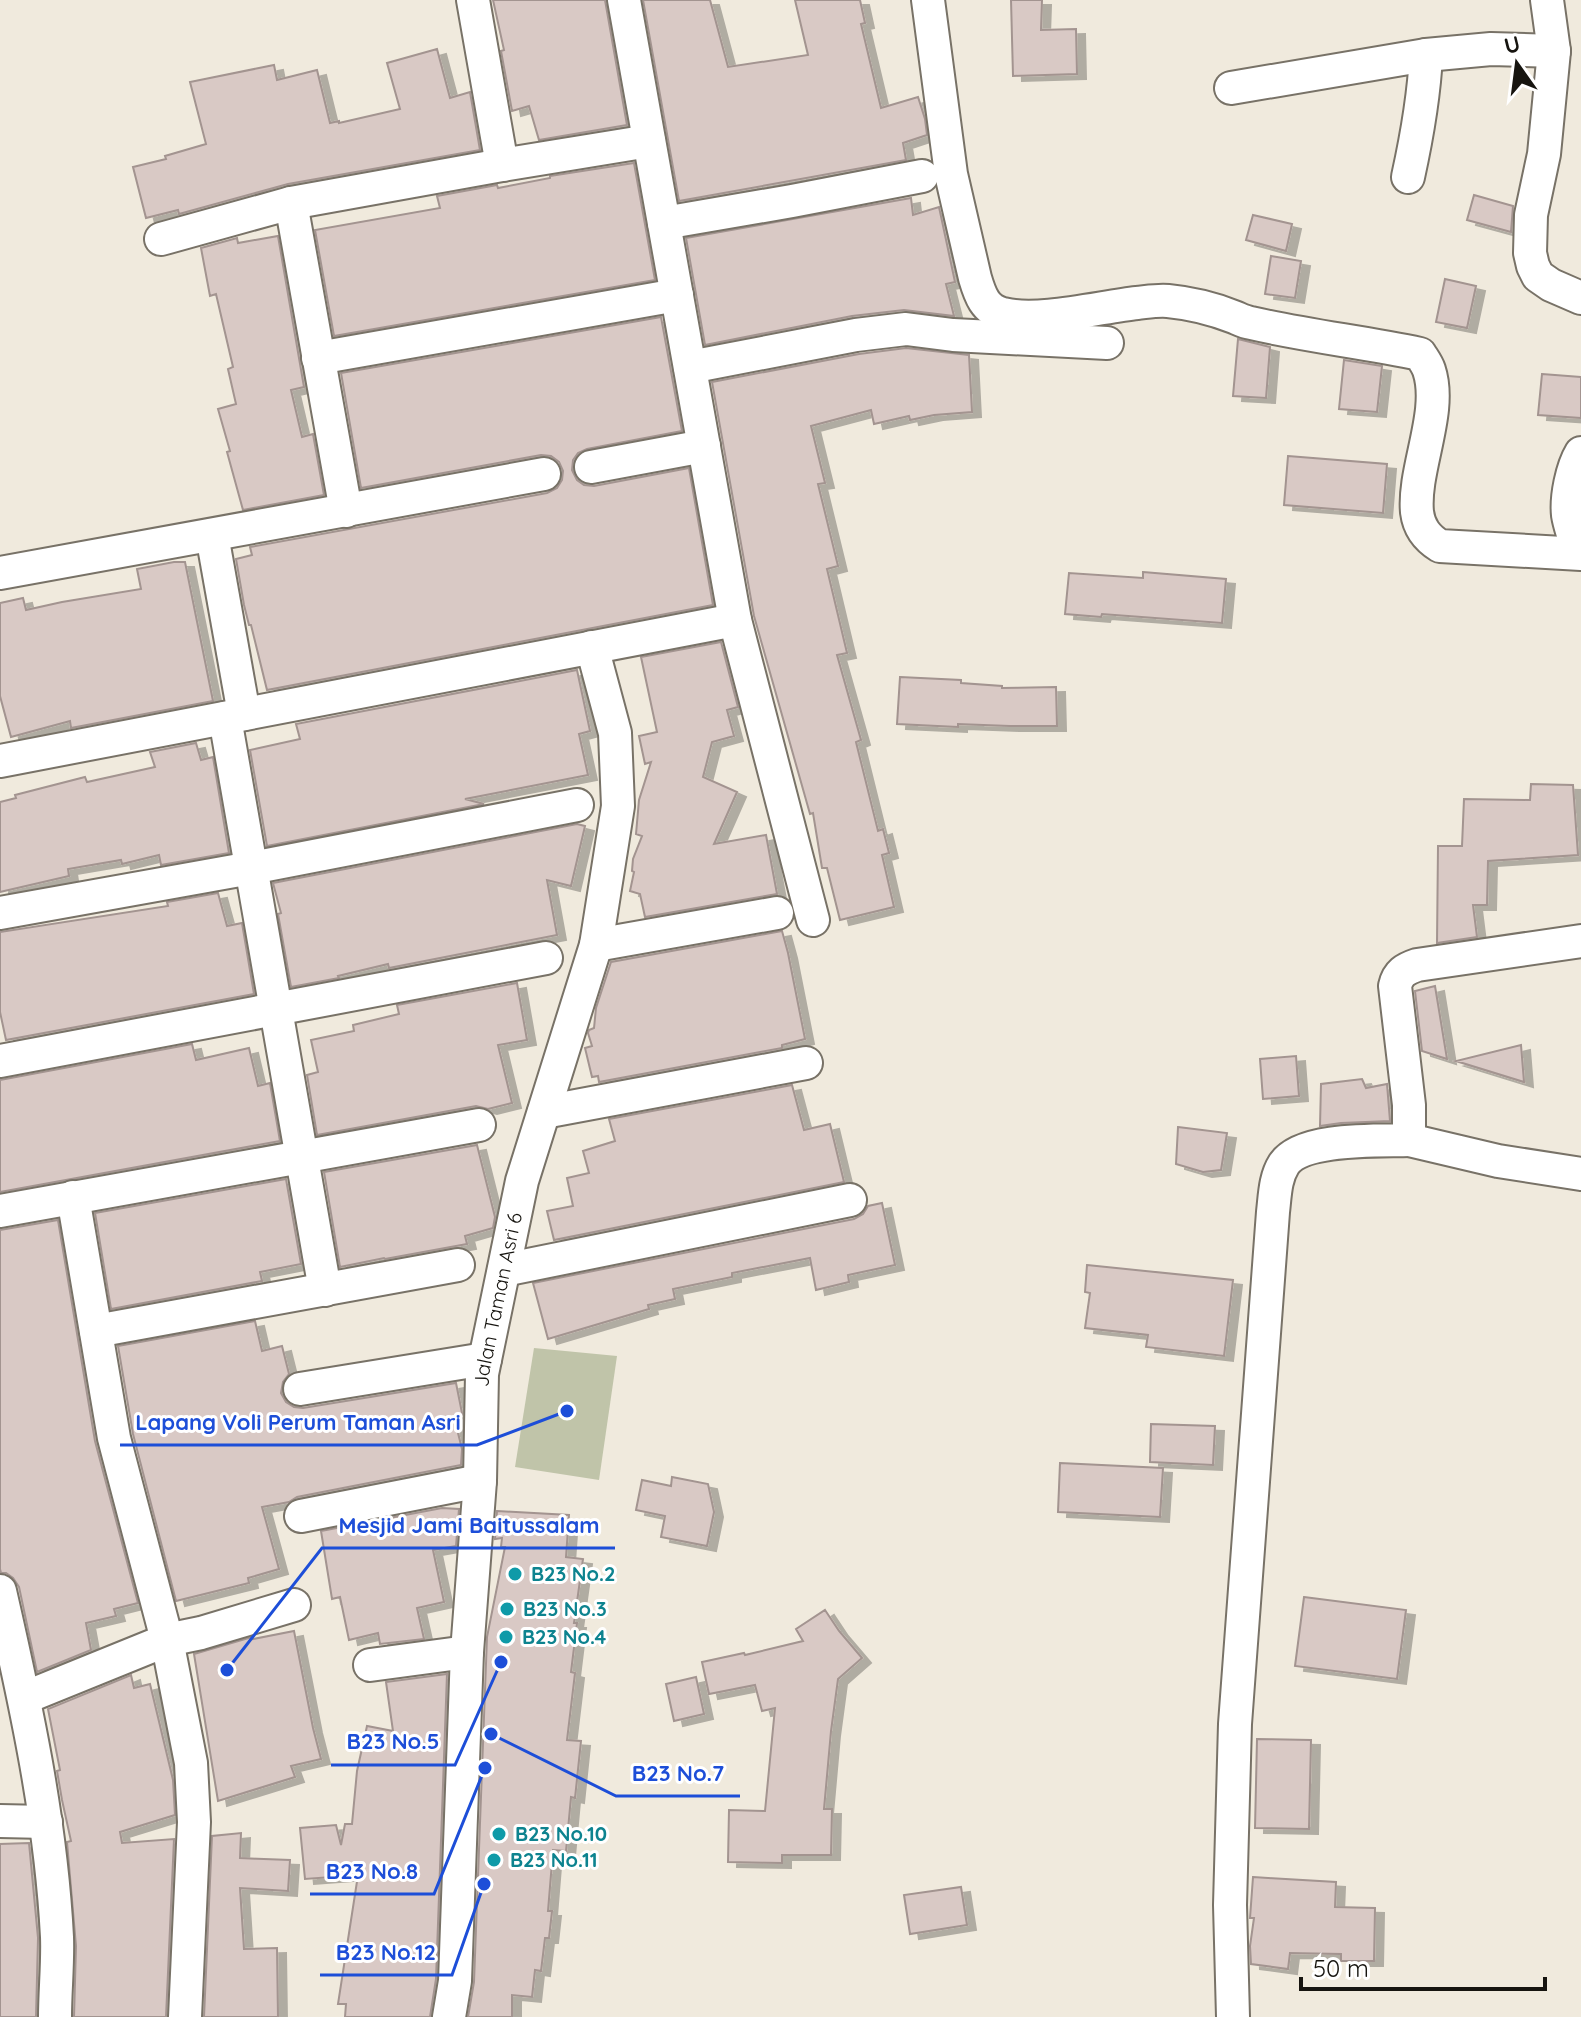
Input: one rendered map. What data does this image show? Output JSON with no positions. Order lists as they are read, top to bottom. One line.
{"streets":{"street":["Jalan Taman Asri 6"]},"places":["Lapang Voli Perum Taman Asri","B23 No.2","B23 No.3","B23 No.4","B23 No.5","Mesjid Jami Baitussalam","B23 No.7","B23 No.8","B23 No.10","B23 No.11","B23 No.12"],"scale_bar":"50 m","north":"top"}
